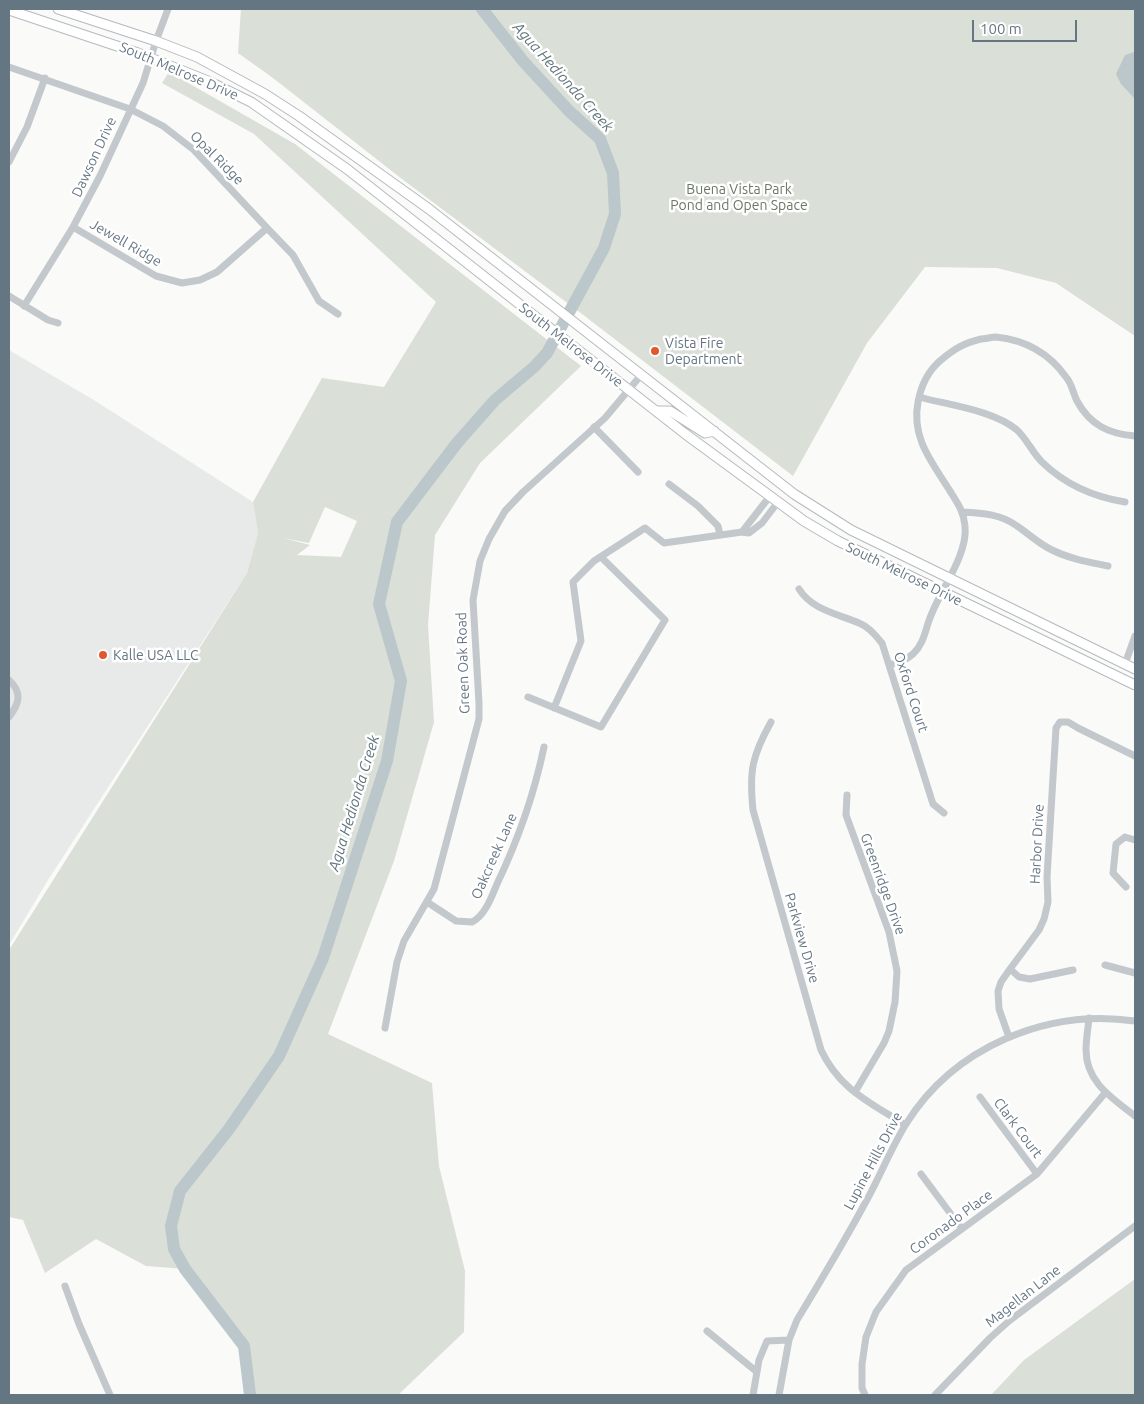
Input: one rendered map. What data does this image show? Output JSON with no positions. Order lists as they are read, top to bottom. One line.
{"streets":{"main road":["South Melrose Drive"],"street":["Dawson Drive","Opal Ridge","Jewell Ridge","Green Oak Road","Oxford Court","Harbor Drive","Oakcreek Lane","Greenridge Drive","Parkview Drive","Clark Court","Lupine Hills Drive","Coronado Place","Magellan Lane"]},"crossings":[["South Melrose Drive","Dawson Drive"],["South Melrose Drive","Green Oak Road"],["Dawson Drive","Opal Ridge"],["Dawson Drive","Jewell Ridge"],["Opal Ridge","Jewell Ridge"],["Green Oak Road","Oakcreek Lane"],["Harbor Drive","Lupine Hills Drive"],["Greenridge Drive","Parkview Drive"],["Parkview Drive","Lupine Hills Drive"],["Clark Court","Coronado Place"]],"water":["Agua Hedionda Creek"],"parks":["Buena Vista Park Pond and Open Space"],"places":["Vista Fire Department","Kalle USA LLC"],"scale_bar":"100 m"}
